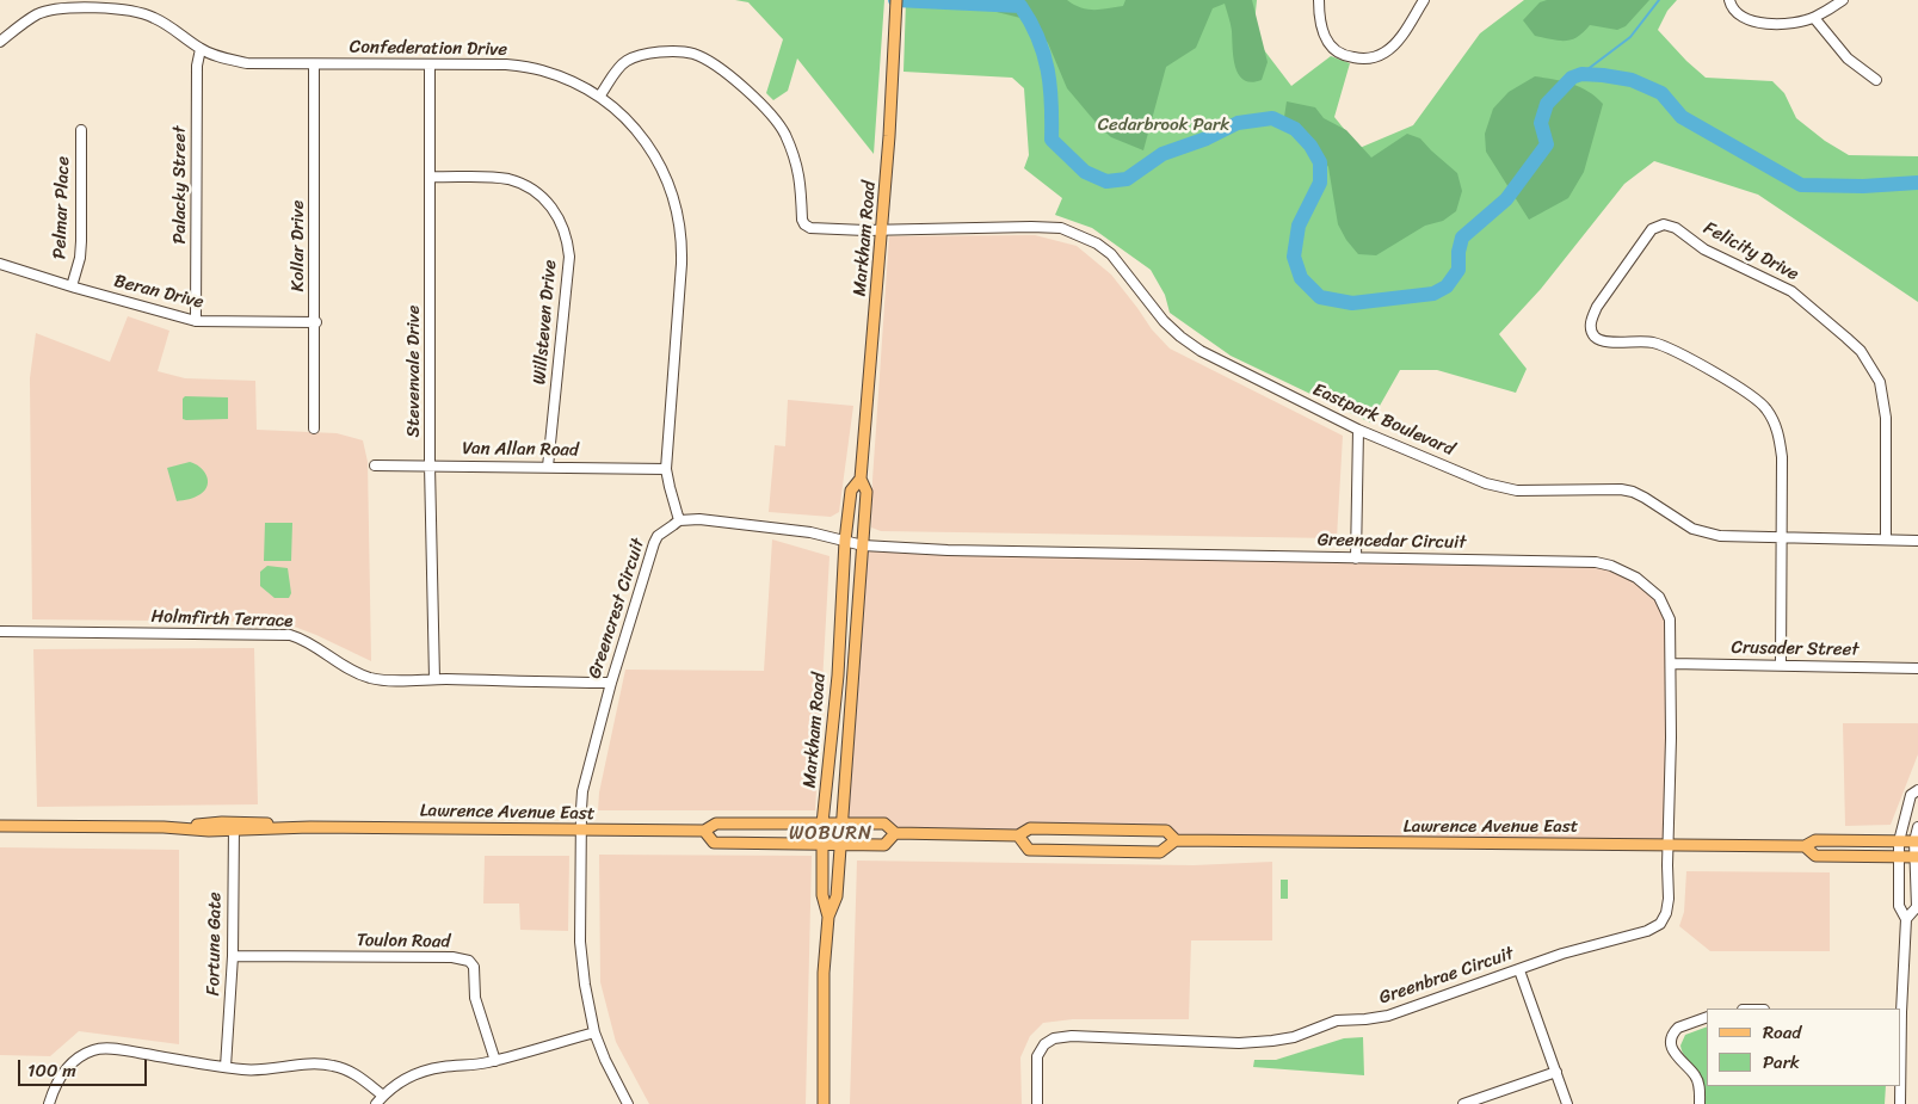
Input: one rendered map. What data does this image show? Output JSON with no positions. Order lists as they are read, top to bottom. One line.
{"streets":{"main road":["Markham Road","Lawrence Avenue East"],"street":["Confederation Drive","Palacky Street","Pelmar Place","Kollar Drive","Felicity Drive","Beran Drive","Willsteven Drive","Stevenvale Drive","Eastpark Boulevard","Van Allan Road","Greencedar Circuit","Greencrest Circuit","Holmfirth Terrace","Crusader Street","Toulon Road","Fortune Gate","Greenbrae Circuit"]},"crossings":[["Confederation Drive","Palacky Street"],["Confederation Drive","Kollar Drive"],["Confederation Drive","Stevenvale Drive"],["Confederation Drive","Eastpark Boulevard"],["Confederation Drive","Van Allan Road"],["Confederation Drive","Greencrest Circuit"],["Palacky Street","Beran Drive"],["Pelmar Place","Beran Drive"],["Markham Road","Eastpark Boulevard"],["Markham Road","Greencedar Circuit"],["Markham Road","Lawrence Avenue East"],["Kollar Drive","Beran Drive"],["Felicity Drive","Eastpark Boulevard"],["Willsteven Drive","Stevenvale Drive"],["Willsteven Drive","Van Allan Road"],["Stevenvale Drive","Van Allan Road"],["Stevenvale Drive","Holmfirth Terrace"],["Greencedar Circuit","Crusader Street"],["Greencedar Circuit","Lawrence Avenue East"],["Greencedar Circuit","Greenbrae Circuit"],["Greencrest Circuit","Holmfirth Terrace"],["Greencrest Circuit","Lawrence Avenue East"],["Lawrence Avenue East","Fortune Gate"],["Lawrence Avenue East","Greenbrae Circuit"],["Toulon Road","Fortune Gate"]],"districts":["WOBURN"],"parks":["Cedarbrook Park"],"legend":["Road","Park"],"scale_bar":"100 m"}
